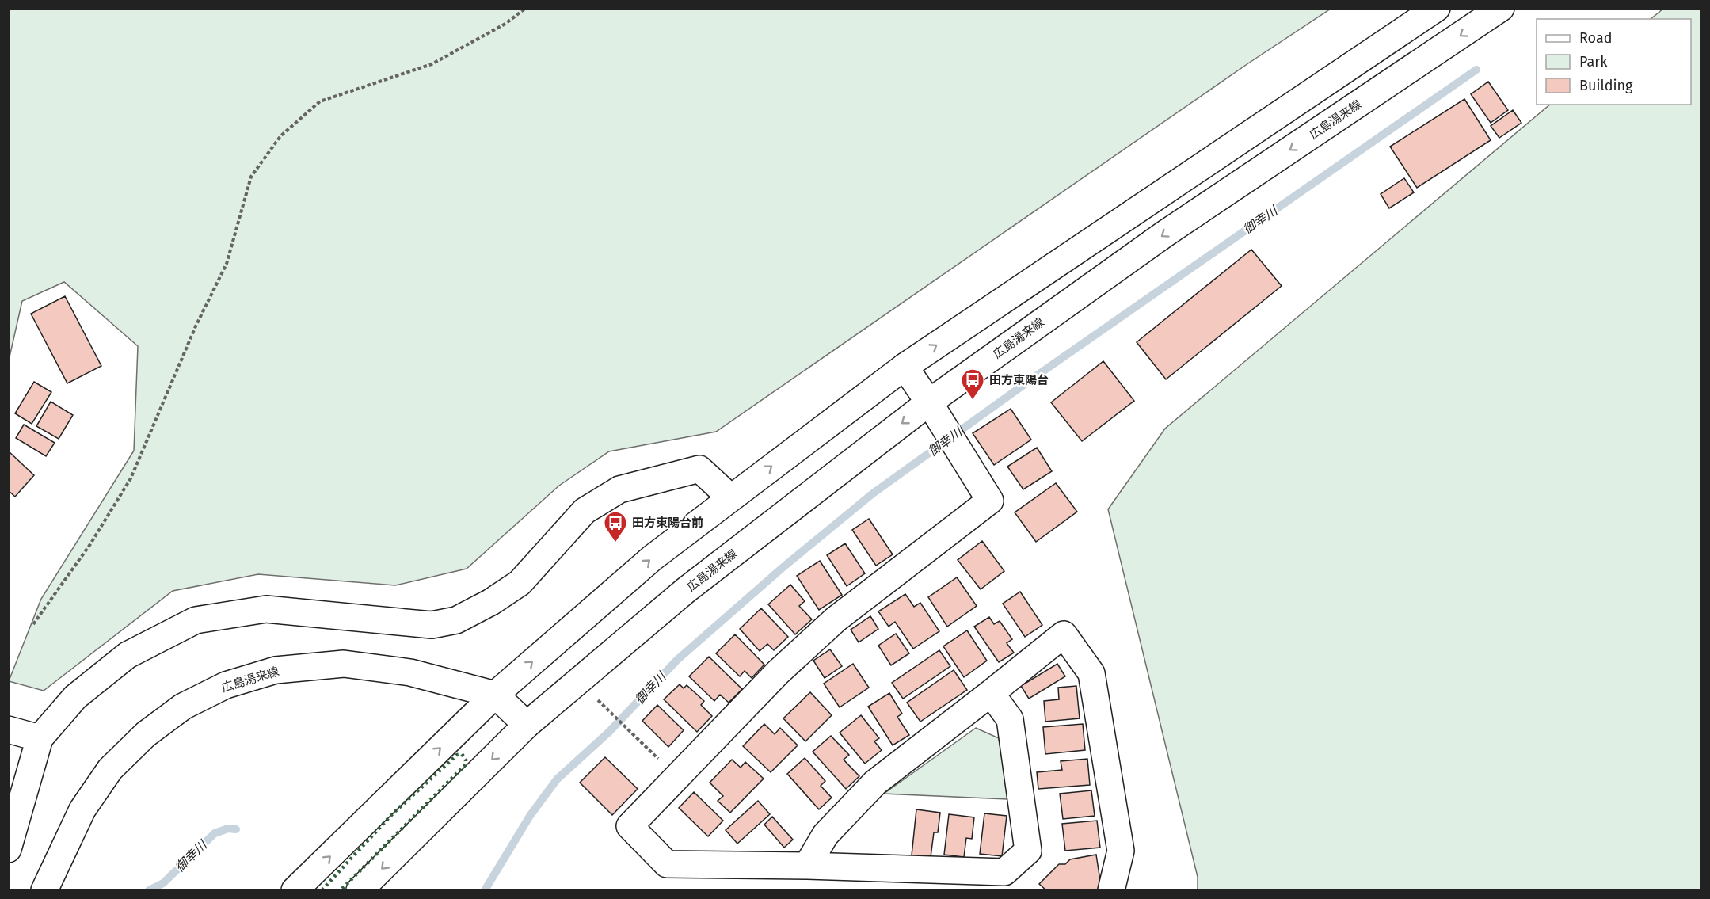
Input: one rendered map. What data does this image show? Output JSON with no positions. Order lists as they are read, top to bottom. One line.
{"streets":{"street":["広島湯来線"]},"water":["御幸川"],"places":{"bus stop":["田方東陽台","田方東陽台前"]},"legend":["Road","Park","Building"]}
